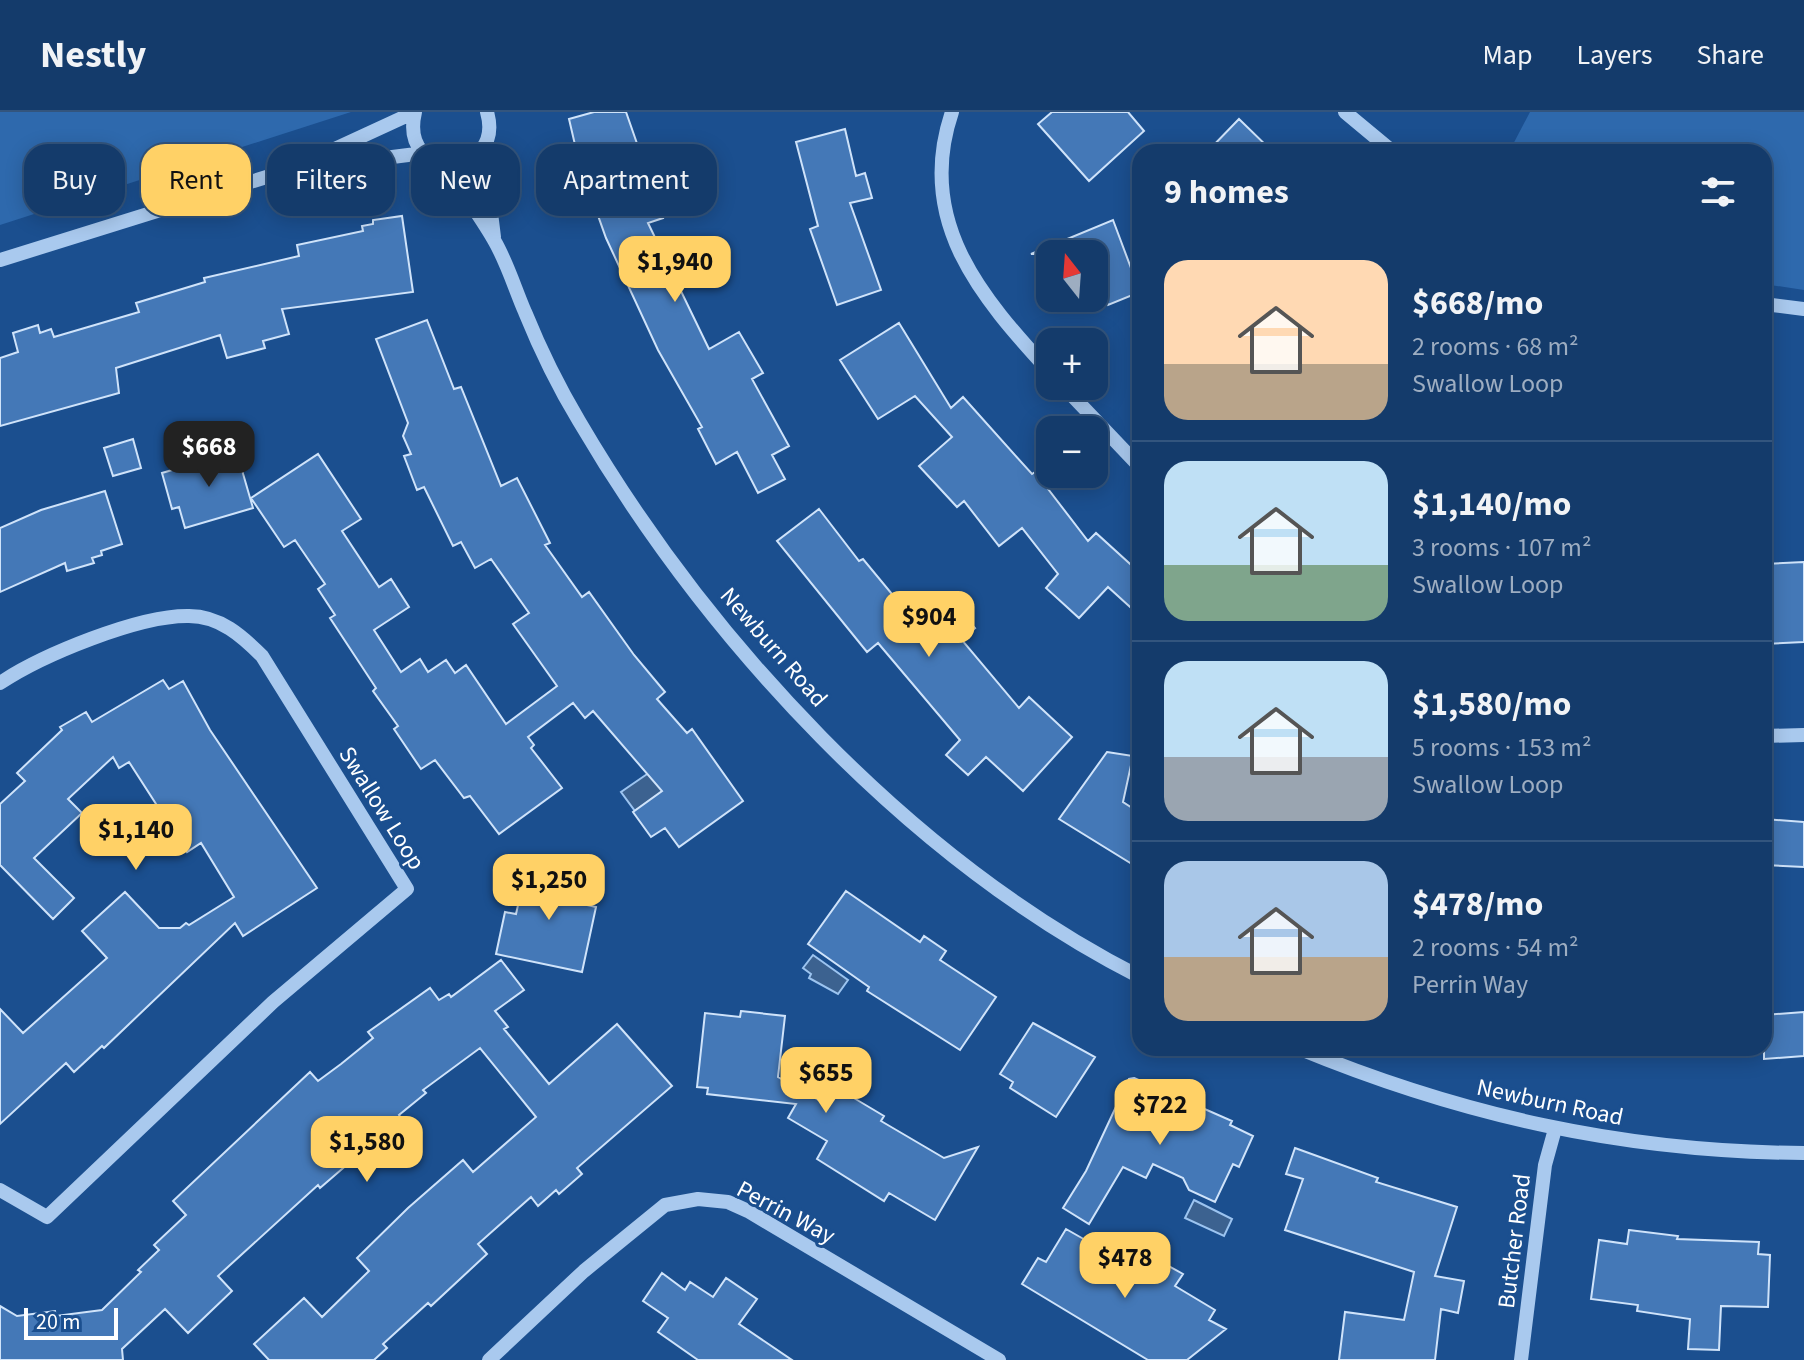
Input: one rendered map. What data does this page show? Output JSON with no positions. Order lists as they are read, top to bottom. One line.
{"streets":{"street":["Newburn Road","Swallow Loop","Perrin Way","Butcher Road"]},"crossings":[["Newburn Road","Butcher Road"]],"scale_bar":"20 m","north":"top","page":{"header":"Nestly","nav":["Map","Layers","Share"],"chip":["Buy","Rent","Filters","New","Apartment"],"heading":"9 homes","price":["$1,940","$668","$904","$1,140","$1,250","$655","$722","$1,580","$478"],"map_buttons":["+","−"],"list":[{"name":"$668/mo","note":"2 rooms · 68 m² · Swallow Loop"},{"name":"$1,140/mo","note":"3 rooms · 107 m² · Swallow Loop"},{"name":"$1,580/mo","note":"5 rooms · 153 m² · Swallow Loop"},{"name":"$478/mo","note":"2 rooms · 54 m² · Perrin Way"}],"scale":"20 m"}}
